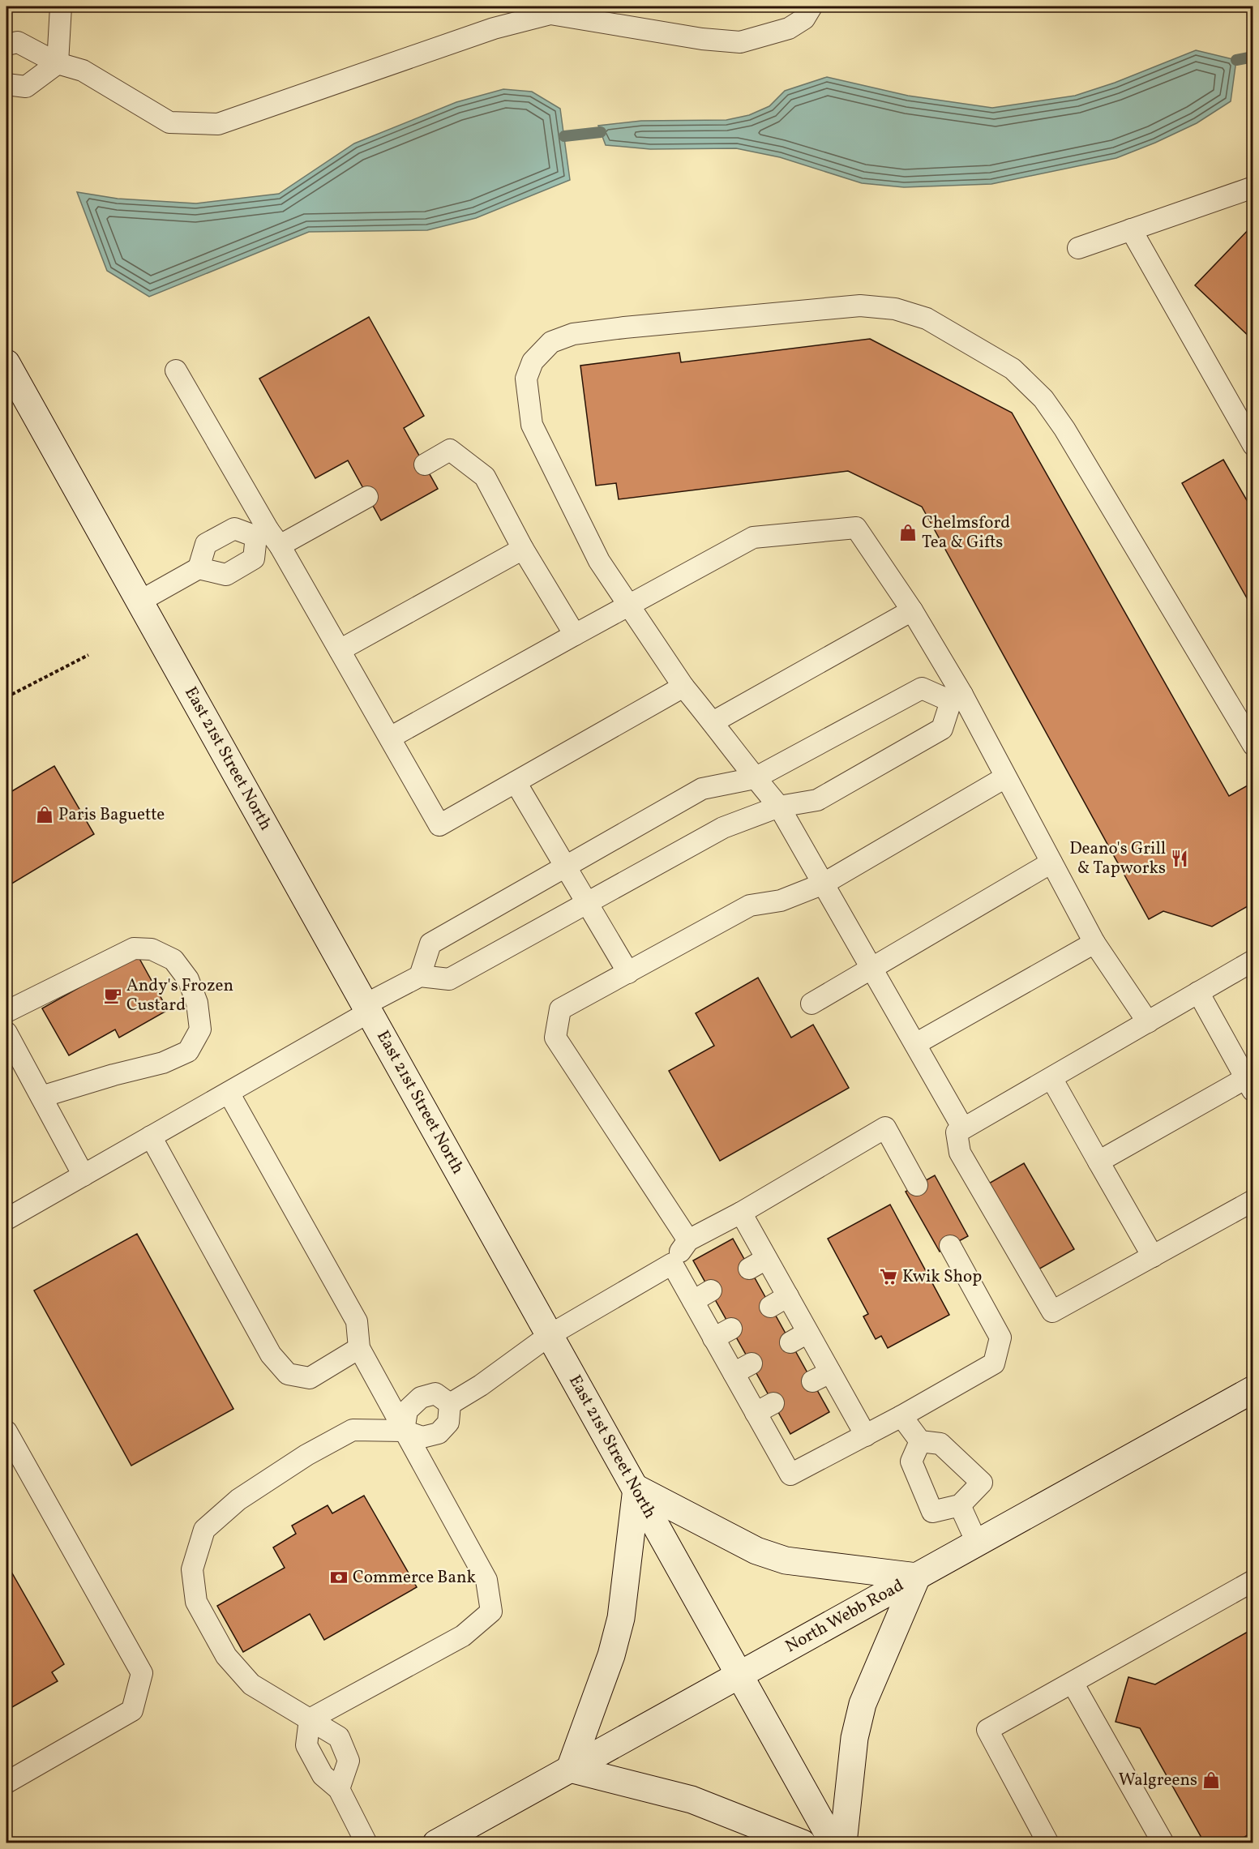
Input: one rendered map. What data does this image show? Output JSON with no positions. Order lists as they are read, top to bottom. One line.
{"streets":{"main road":["East 21st Street North","North Webb Road"]},"crossings":[["East 21st Street North","North Webb Road"]],"places":{"shop":["Chelmsford Tea & Gifts","Paris Baguette","Walgreens"],"restaurant":["Deano's Grill & Tapworks"],"cafe":["Andy's Frozen Custard"],"supermarket":["Kwik Shop"],"bank":["Commerce Bank"]}}
